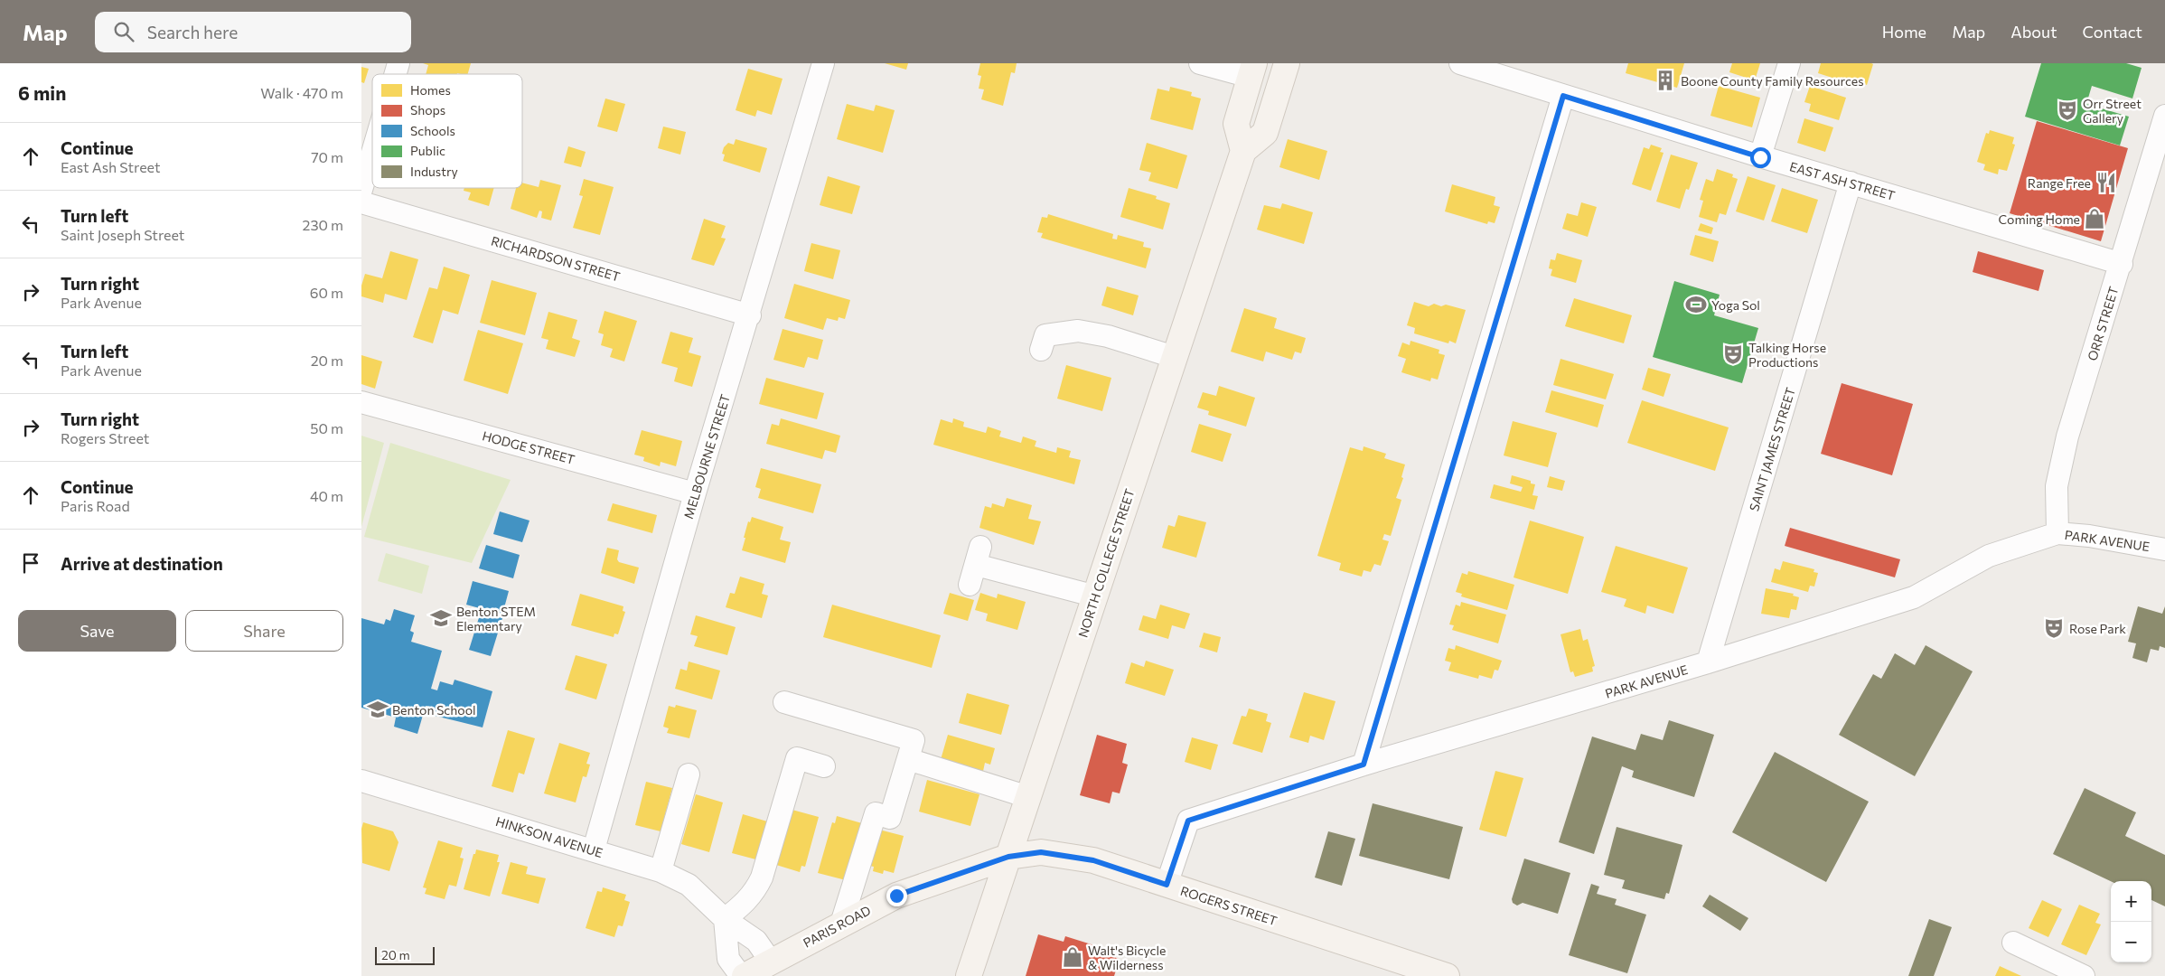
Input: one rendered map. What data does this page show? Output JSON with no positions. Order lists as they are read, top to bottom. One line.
{"streets":{"main road":["NORTH COLLEGE STREET","ROGERS STREET","PARIS ROAD"],"street":["EAST ASH STREET","RICHARDSON STREET","ORR STREET","HODGE STREET","SAINT JAMES STREET","MELBOURNE STREET","PARK AVENUE","HINKSON AVENUE"]},"crossings":[["EAST ASH STREET","ORR STREET"],["EAST ASH STREET","SAINT JAMES STREET"],["RICHARDSON STREET","MELBOURNE STREET"],["ORR STREET","PARK AVENUE"],["HODGE STREET","MELBOURNE STREET"],["SAINT JAMES STREET","PARK AVENUE"],["MELBOURNE STREET","HINKSON AVENUE"],["PARK AVENUE","ROGERS STREET"],["NORTH COLLEGE STREET","ROGERS STREET"],["NORTH COLLEGE STREET","PARIS ROAD"],["HINKSON AVENUE","PARIS ROAD"],["ROGERS STREET","PARIS ROAD"]],"places":{"building":["Boone County Family Resources"],"theatre":["Orr Street Gallery","Talking Horse Productions","Rose Park"],"restaurant":["Range Free"],"shop":["Coming Home","Walt's Bicycle & Wilderness"],"sports":["Yoga Sol"],"school or university":["Benton STEM Elementary","Benton School"]},"legend":["Homes","Shops","Schools","Public","Industry"],"scale_bar":"20 m","page":{"header":"Map","search":"Search here","nav":["Home","Map","About","Contact"],"heading":["6 min","Walk · 470 m"],"list":[["Continue","East Ash Street","70 m"],["Turn left","Saint Joseph Street","230 m"],["Turn right","Park Avenue","60 m"],["Turn left","Park Avenue","20 m"],["Turn right","Rogers Street","50 m"],["Continue","Paris Road","40 m"],"Arrive at destination"],"buttons":["Save","Share"],"map_buttons":["+","−"],"scale":"20 m"}}
